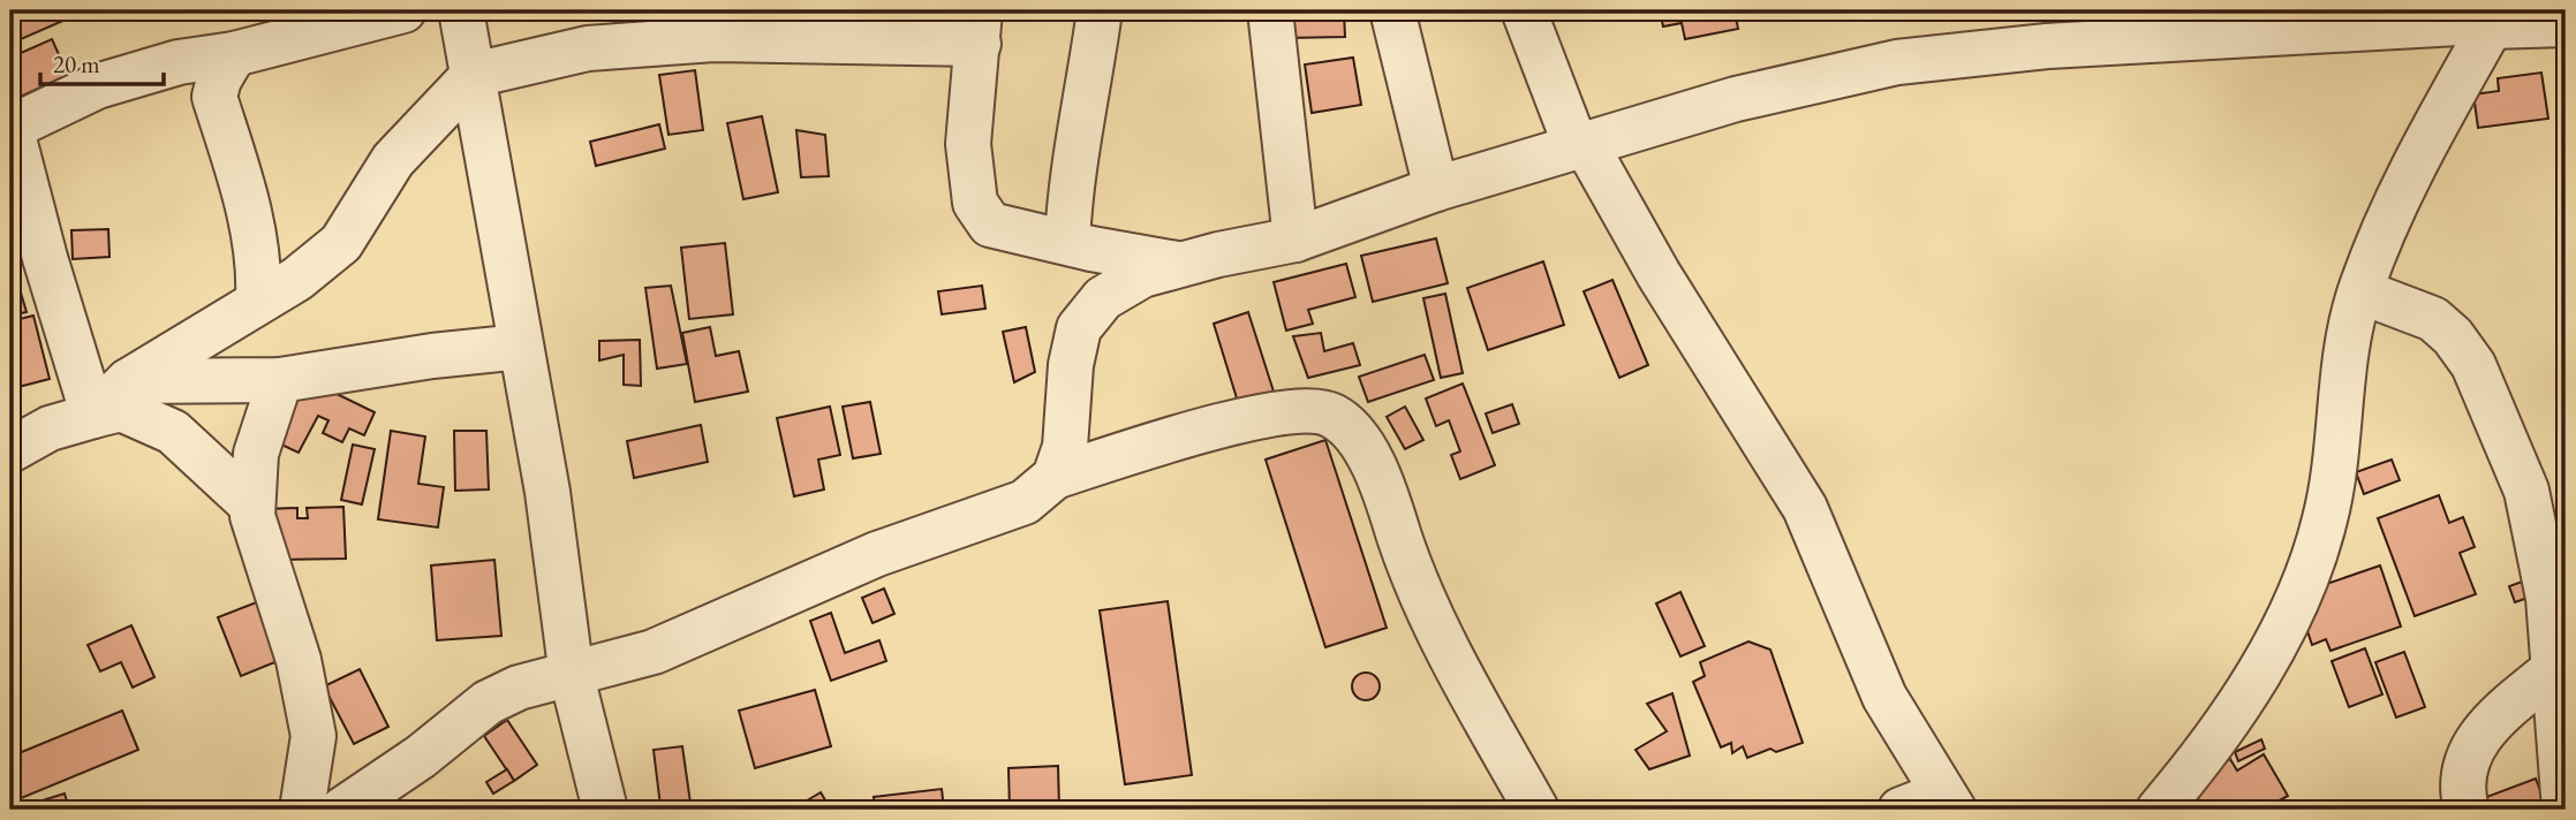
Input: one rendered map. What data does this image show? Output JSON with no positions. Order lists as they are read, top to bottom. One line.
{"scale_bar":"20 m"}
